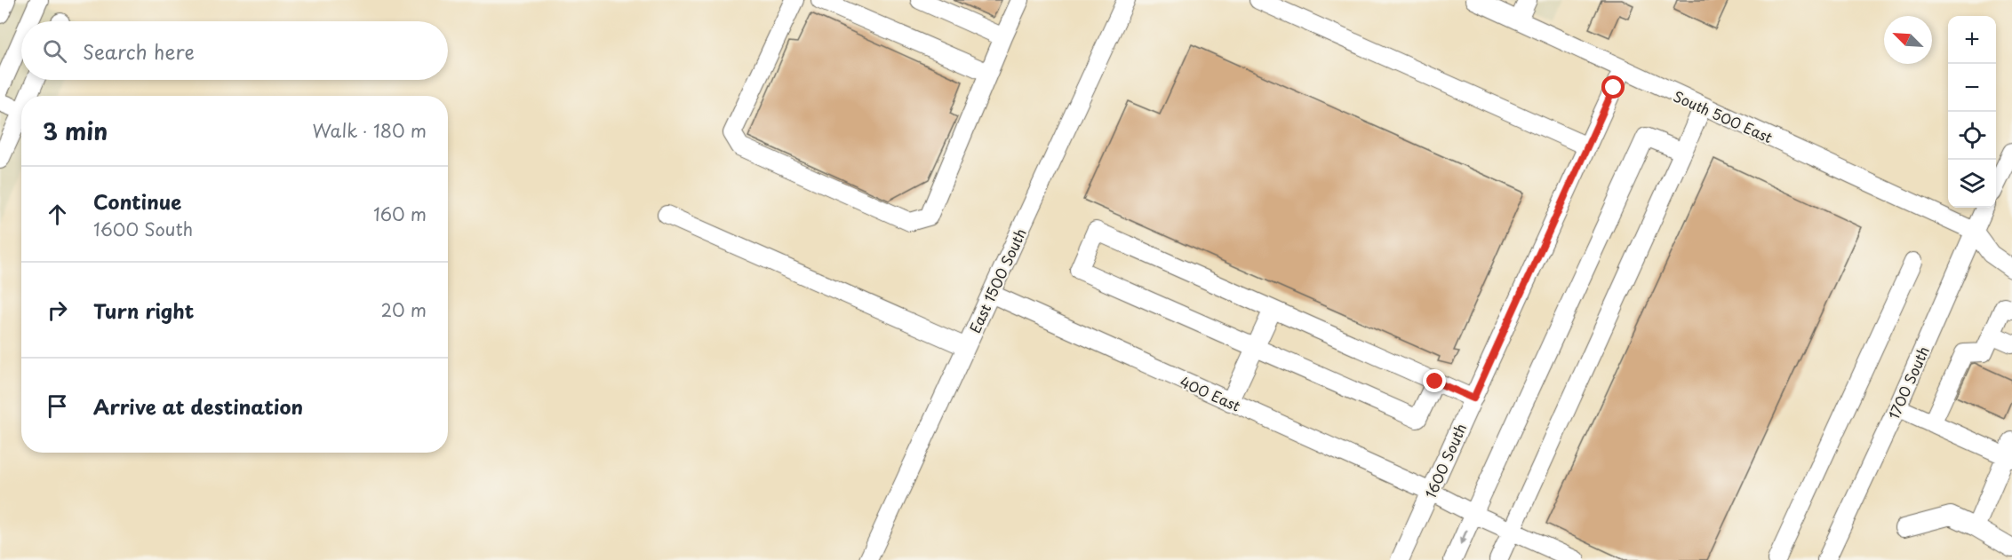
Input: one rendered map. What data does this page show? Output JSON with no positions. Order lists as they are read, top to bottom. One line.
{"streets":{"street":["South 500 East","East 1500 South","1700 South","400 East","1600 South"]},"crossings":[["South 500 East","1700 South"],["South 500 East","1600 South"],["East 1500 South","400 East"],["400 East","1600 South"]],"north":"top left","page":{"map_buttons":["+","−"],"search":"Search here","heading":["3 min","Walk · 180 m"],"list":[["Continue","1600 South","160 m"],["Turn right","20 m"],"Arrive at destination"]}}
